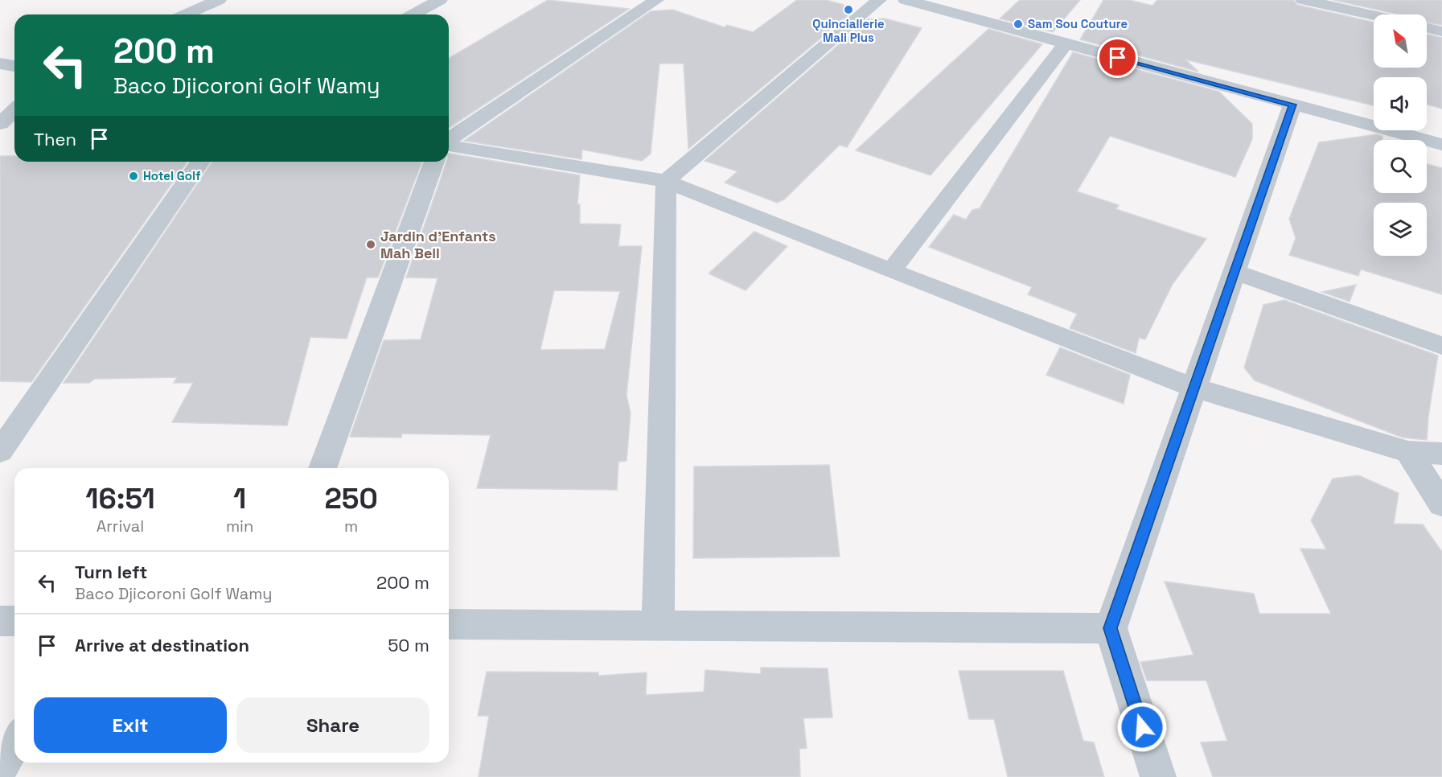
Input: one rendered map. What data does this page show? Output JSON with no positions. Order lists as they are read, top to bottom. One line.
{"places":["Quinciallerie Mali Plus","Sam Sou Couture","Hotel Golf","Jardin d'Enfants Mah Bell"],"north":"top left","page":{"turn":["200 m","Baco Djicoroni Golf Wamy"],"then":"Then","eta":["16:51","Arrival","1","min","250","m"],"list":[{"name":"Turn left","note":"Baco Djicoroni Golf Wamy","value":"200 m"},{"name":"Arrive at destination","value":"50 m"}],"buttons":["Exit","Share"]}}
